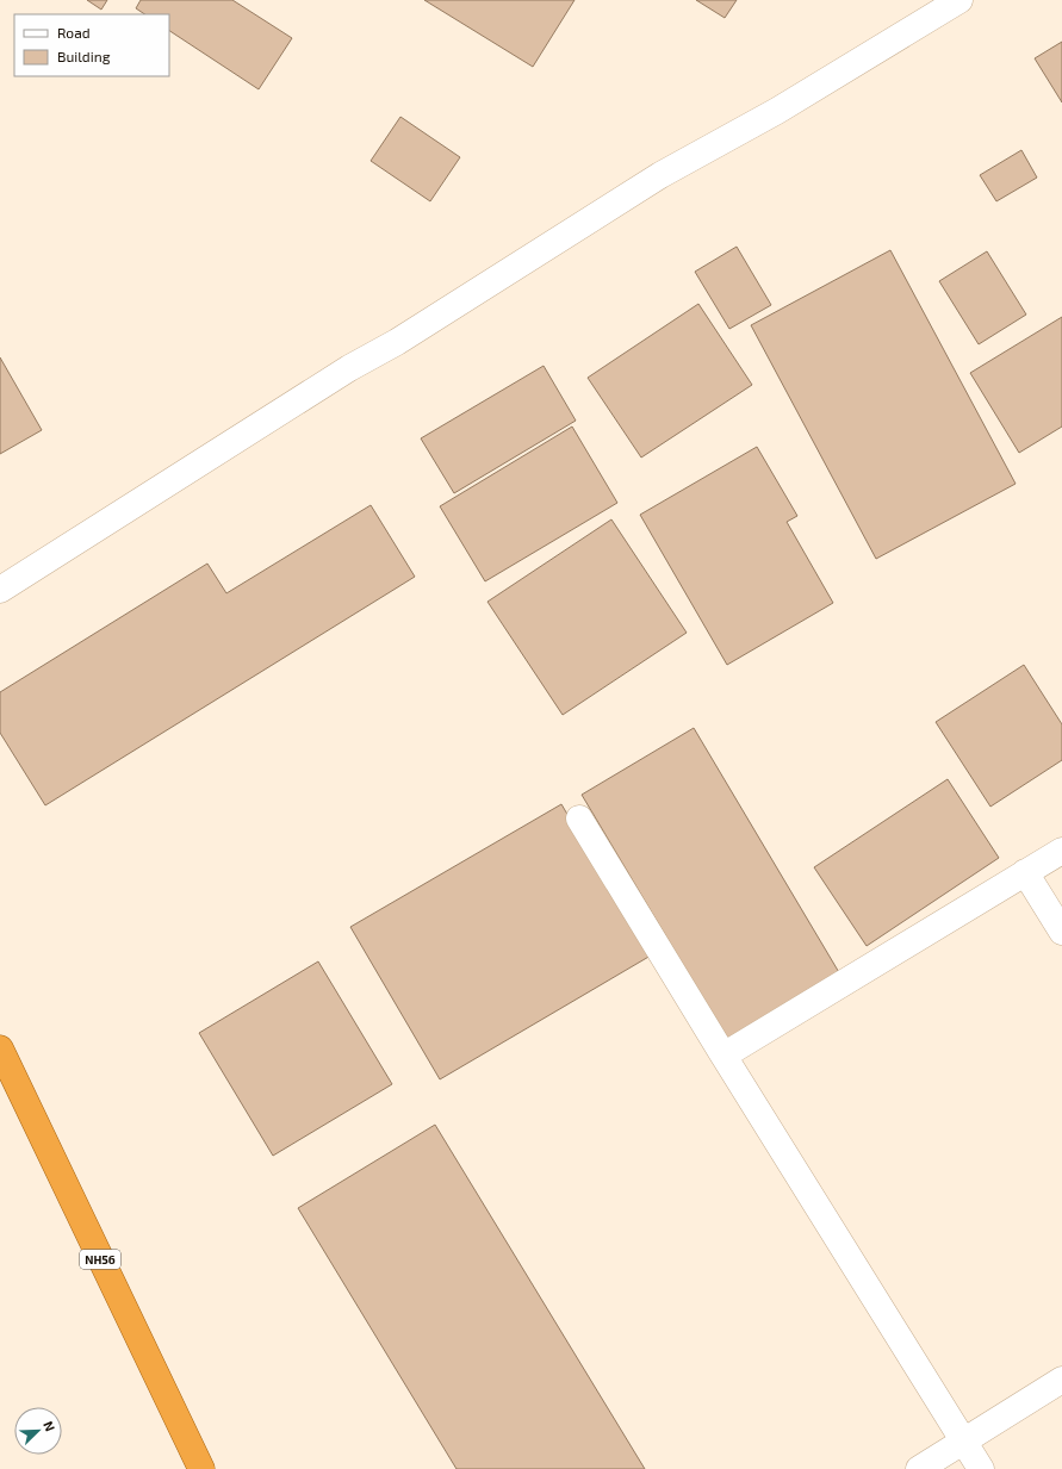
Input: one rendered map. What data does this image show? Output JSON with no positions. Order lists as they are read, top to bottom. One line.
{"streets":{"highway":["NH56"]},"legend":["Road","Building"],"north":"top right"}
